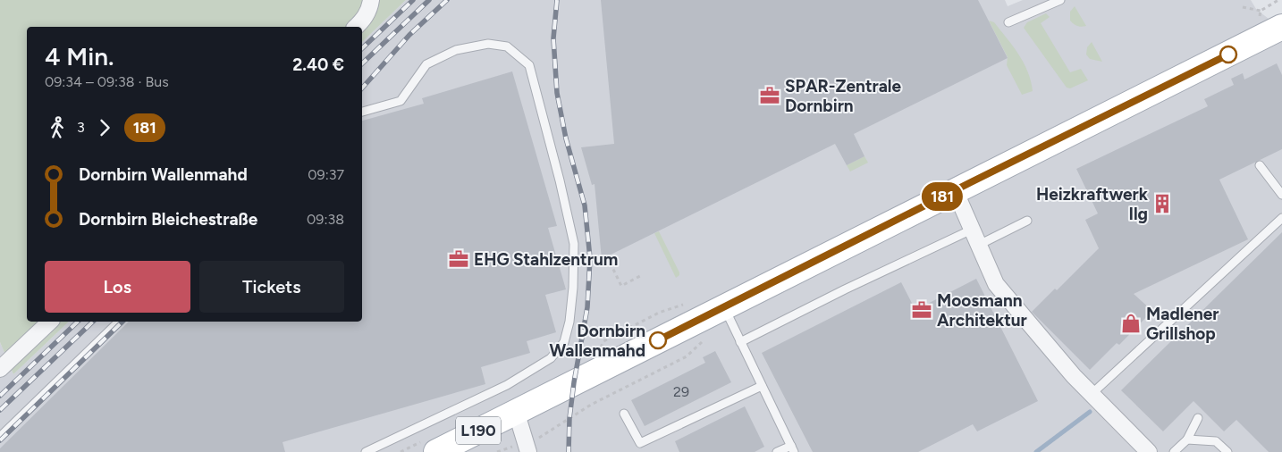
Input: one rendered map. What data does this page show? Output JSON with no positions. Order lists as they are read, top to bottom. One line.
{"streets":{"main road":["L190"]},"places":{"office":["SPAR-Zentrale Dornbirn","EHG Stahlzentrum","Moosmann Architektur"],"building":["Heizkraftwerk Ilg"],"shop":["Madlener Grillshop"],"other":["Dornbirn Wallenmahd"]},"lines":["bus line 181"],"house_numbers":["29"],"page":{"on_map":"181","heading":["4 Min.","09:34 – 09:38 · Bus","2.40 €"],"legs":["3","181"],"list":[{"name":"Dornbirn Wallenmahd","value":"09:37"},{"name":"Dornbirn Bleichestraße","value":"09:38"}],"buttons":["Los","Tickets"]}}
